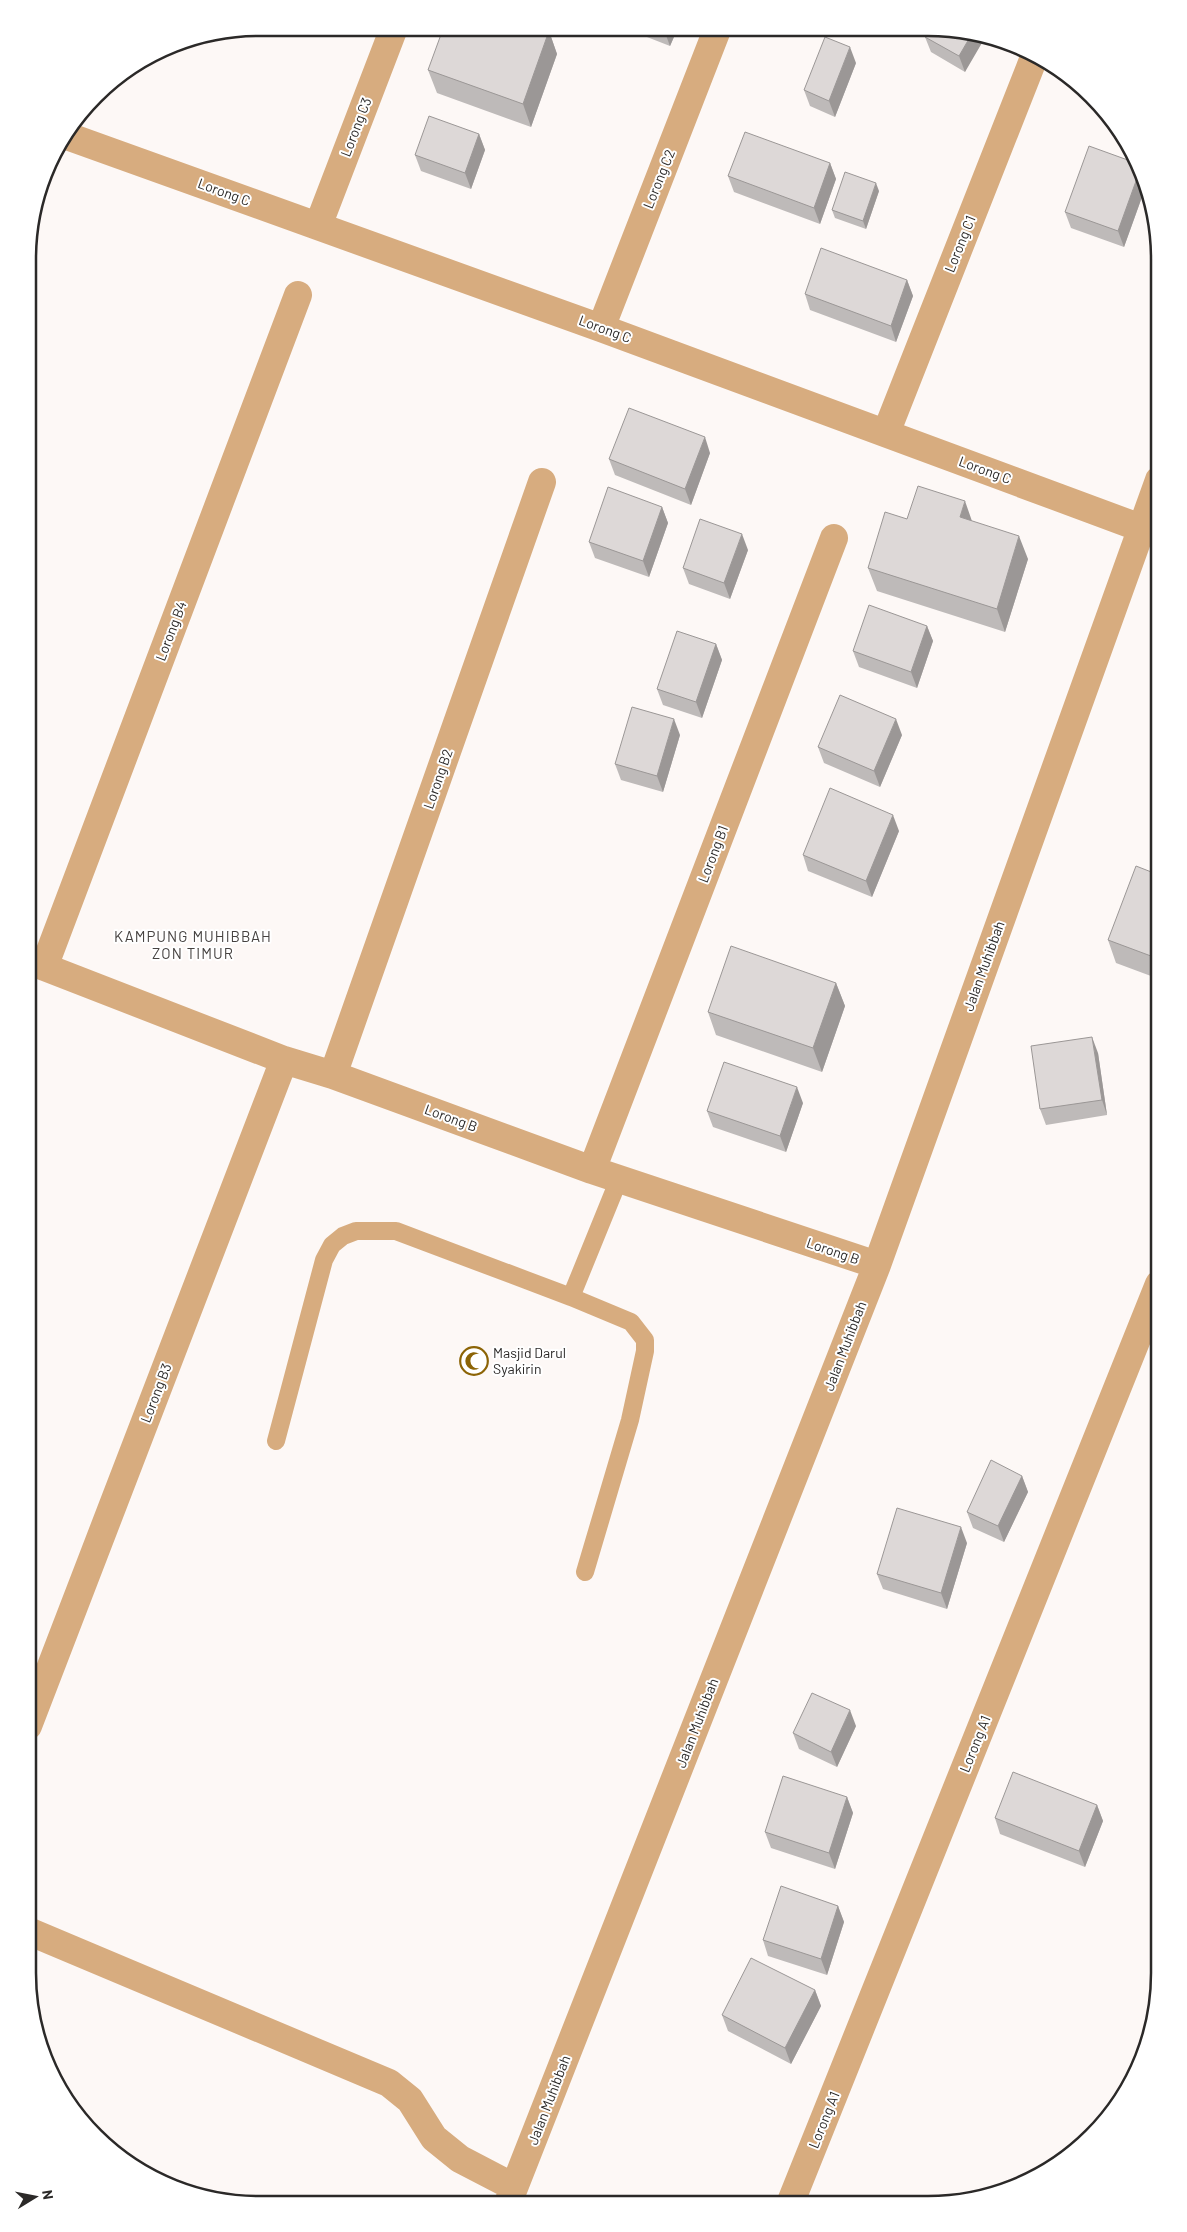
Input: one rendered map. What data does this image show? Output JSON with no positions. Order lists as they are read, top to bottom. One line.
{"streets":{"street":["Lorong C3","Lorong C2","Lorong C","Lorong C1","Lorong B4","Lorong B2","Lorong B1","Jalan Muhibbah","Lorong B","Lorong B3","Lorong A1"]},"crossings":[["Lorong C3","Lorong C"],["Lorong C2","Lorong C"],["Lorong C","Lorong C1"],["Lorong C","Jalan Muhibbah"],["Lorong B4","Lorong B"],["Lorong B2","Lorong B"],["Lorong B1","Lorong B"],["Jalan Muhibbah","Lorong B"],["Lorong B","Lorong B3"]],"districts":["KAMPUNG MUHIBBAH ZON TIMUR"],"places":{"mosque":["Masjid Darul Syakirin"]},"north":"right"}
